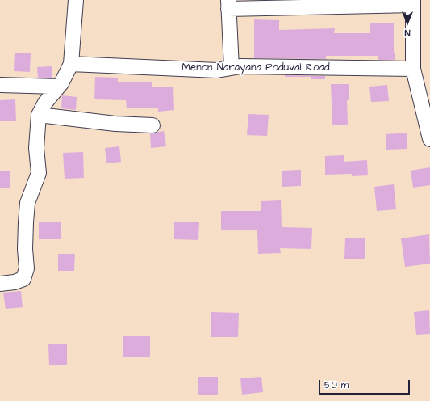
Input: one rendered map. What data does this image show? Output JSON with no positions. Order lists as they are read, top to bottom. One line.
{"streets":{"street":["Menon Narayana Poduval Road"]},"scale_bar":"50 m","north":"bottom"}
